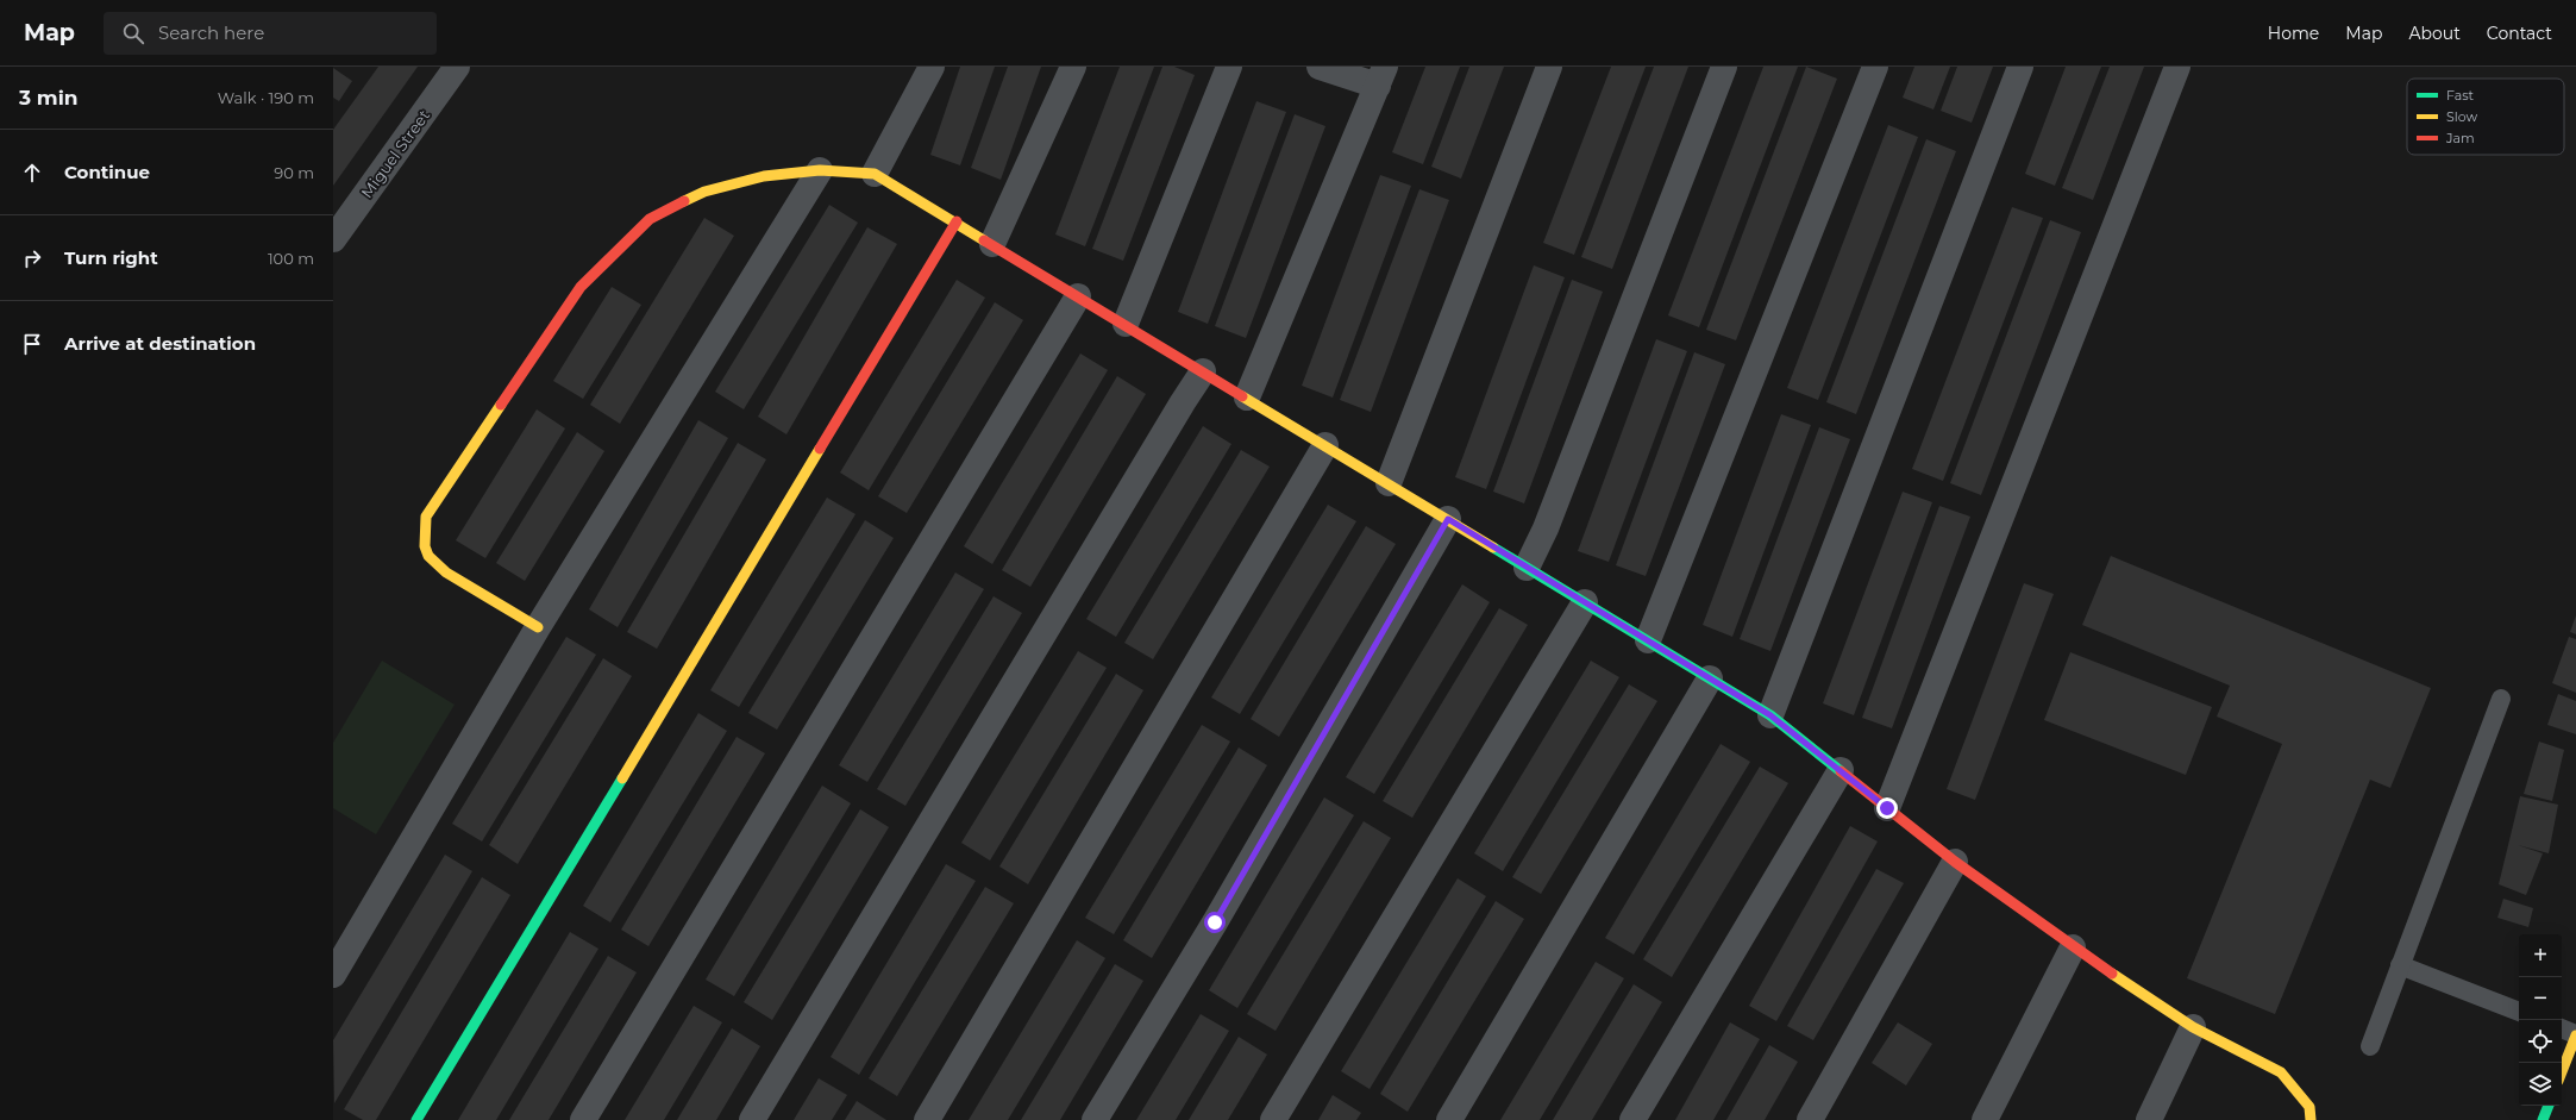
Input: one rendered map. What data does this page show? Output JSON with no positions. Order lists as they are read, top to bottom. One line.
{"streets":{"street":["Miguel Street"]},"legend":["Fast","Slow","Jam"],"page":{"header":"Map","search":"Search here","nav":["Home","Map","About","Contact"],"heading":["3 min","Walk · 190 m"],"list":[["Continue","90 m"],["Turn right","100 m"],"Arrive at destination"],"map_buttons":["+","−"]}}
